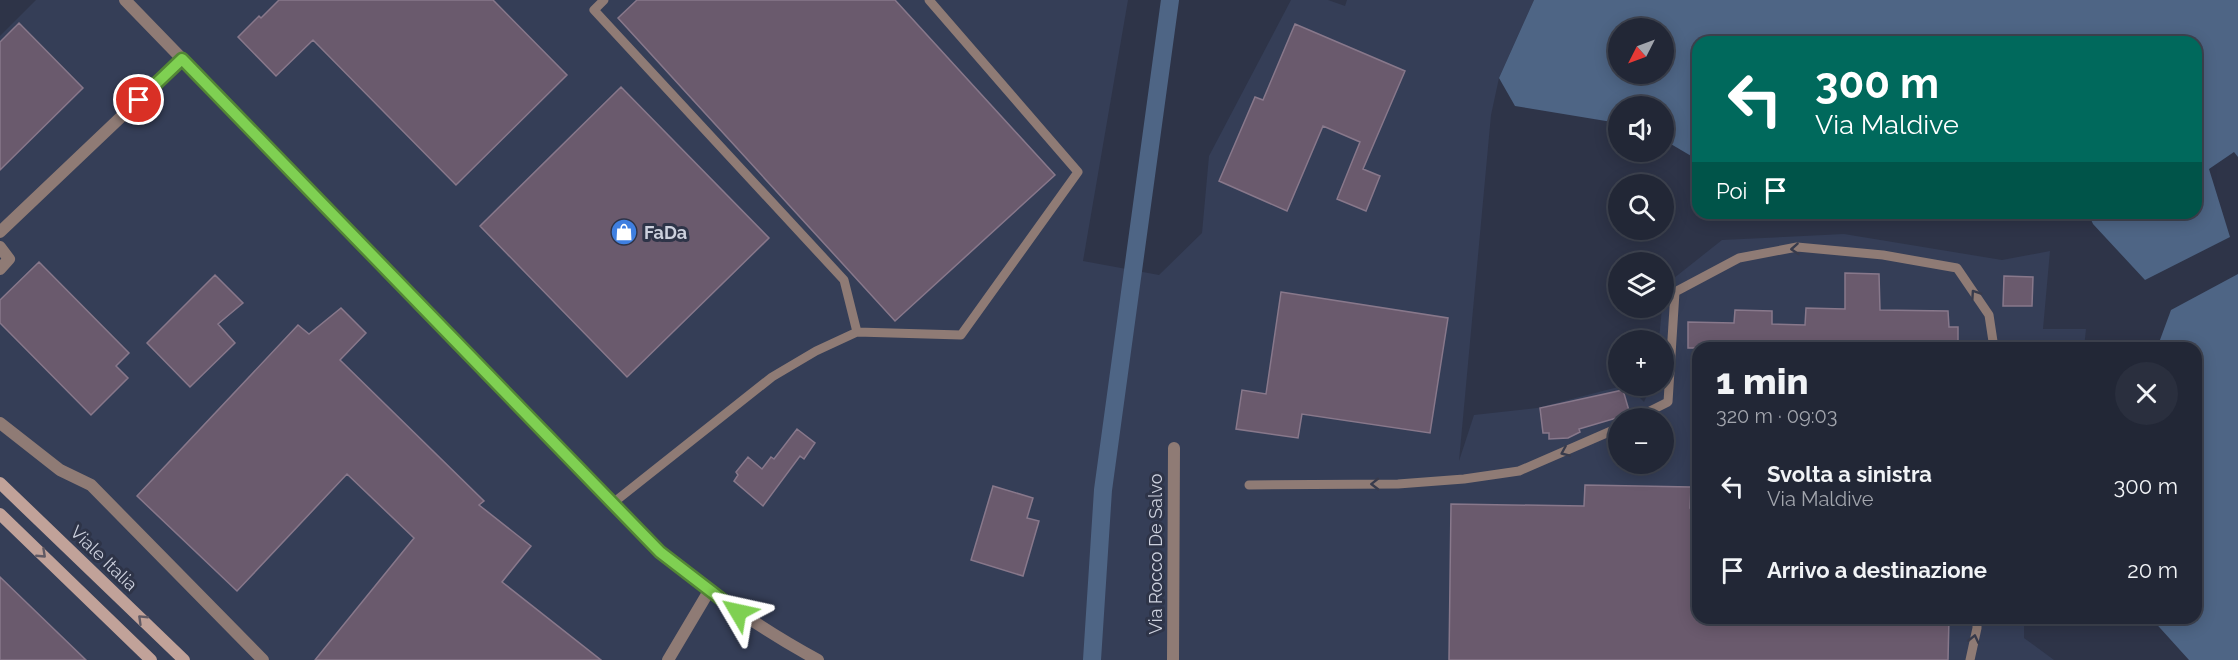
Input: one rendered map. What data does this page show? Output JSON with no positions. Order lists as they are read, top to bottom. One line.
{"streets":{"main road":["Viale Italia"],"street":["Via Rocco De Salvo"]},"places":{"shop":["FaDa"]},"north":"bottom left","page":{"map_buttons":["+","−"],"turn":["300 m","Via Maldive"],"then":"Poi","heading":["1 min","320 m · 09:03"],"list":[{"name":"Svolta a sinistra","note":"Via Maldive","value":"300 m"},{"name":"Arrivo a destinazione","value":"20 m"}]}}
